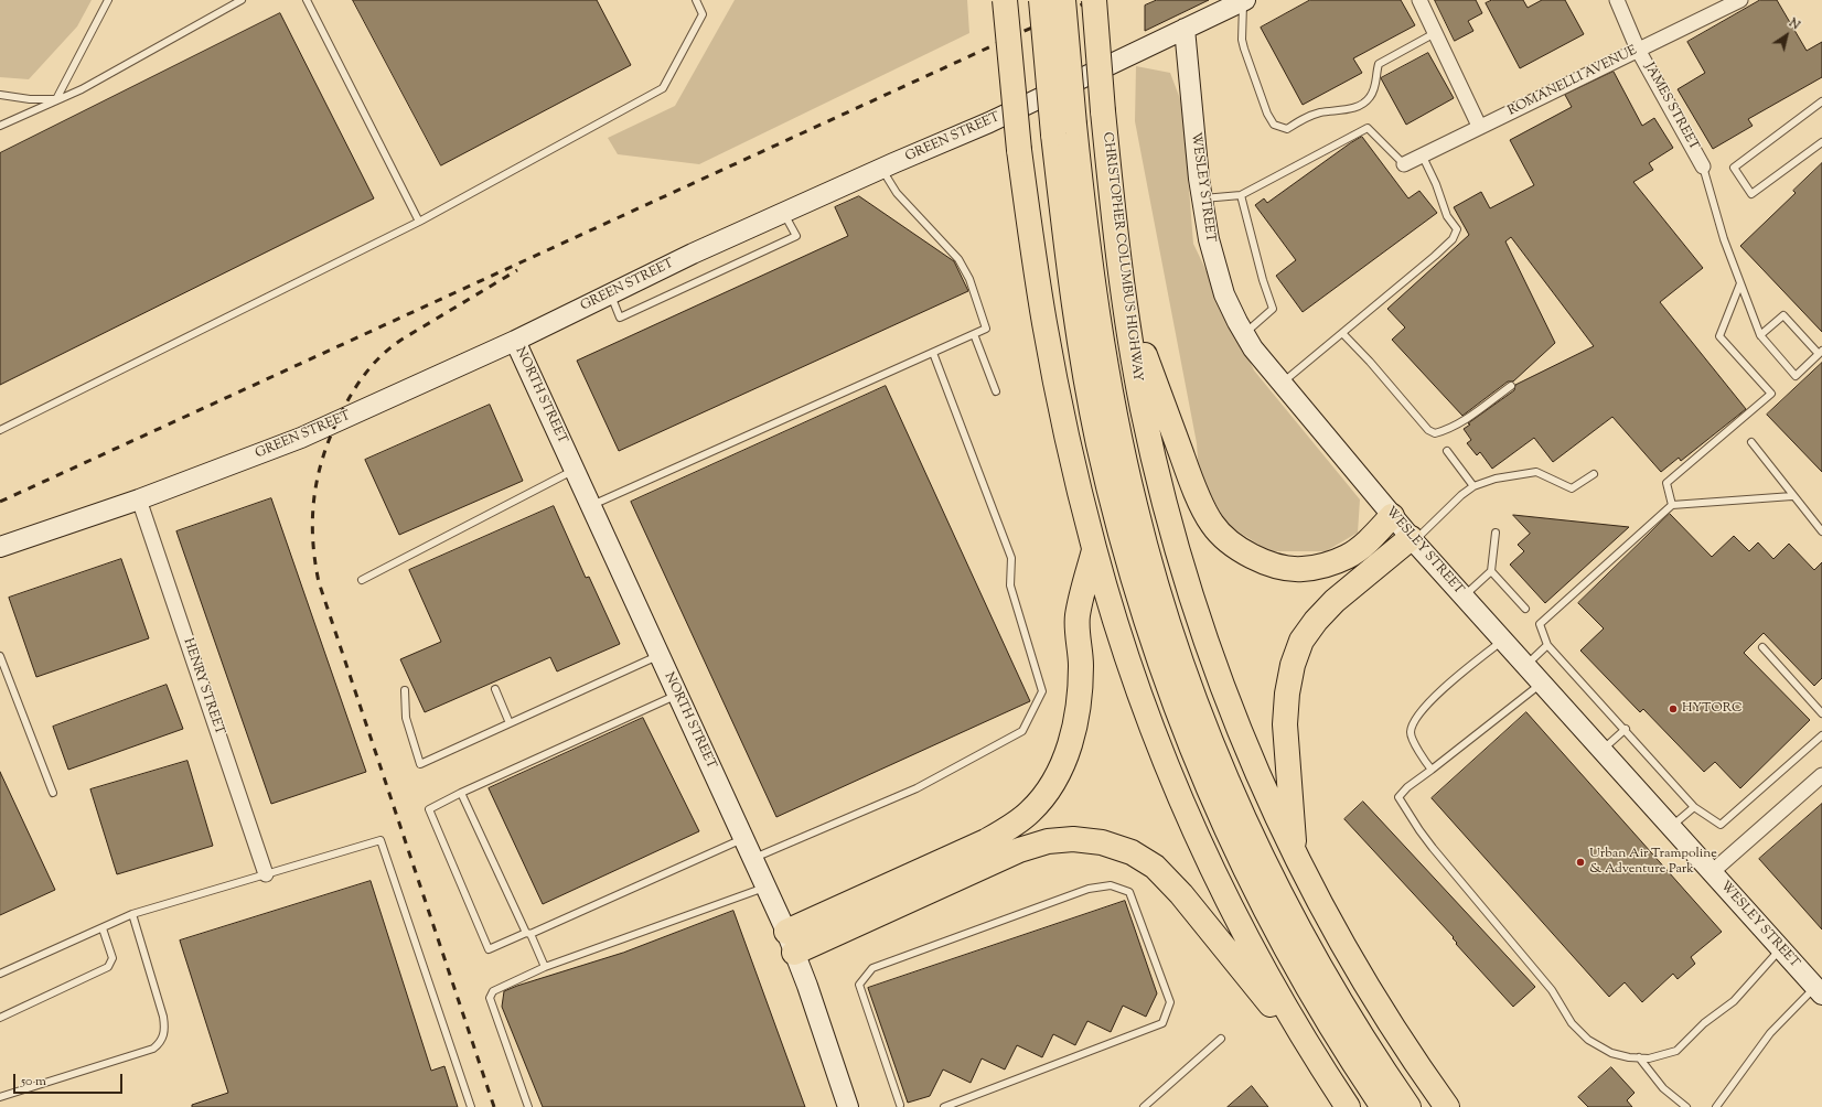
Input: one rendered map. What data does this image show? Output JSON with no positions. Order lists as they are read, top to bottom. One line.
{"streets":{"highway":["CHRISTOPHER COLUMBUS HIGHWAY"],"street":["ROMANELLI AVENUE","JAMES STREET","GREEN STREET","WESLEY STREET","NORTH STREET","HENRY STREET"]},"crossings":[["ROMANELLI AVENUE","JAMES STREET"],["GREEN STREET","WESLEY STREET"],["GREEN STREET","NORTH STREET"],["GREEN STREET","HENRY STREET"]],"places":["HYTORC","Urban Air Trampoline & Adventure Park"],"scale_bar":"50 m","north":"top right"}
